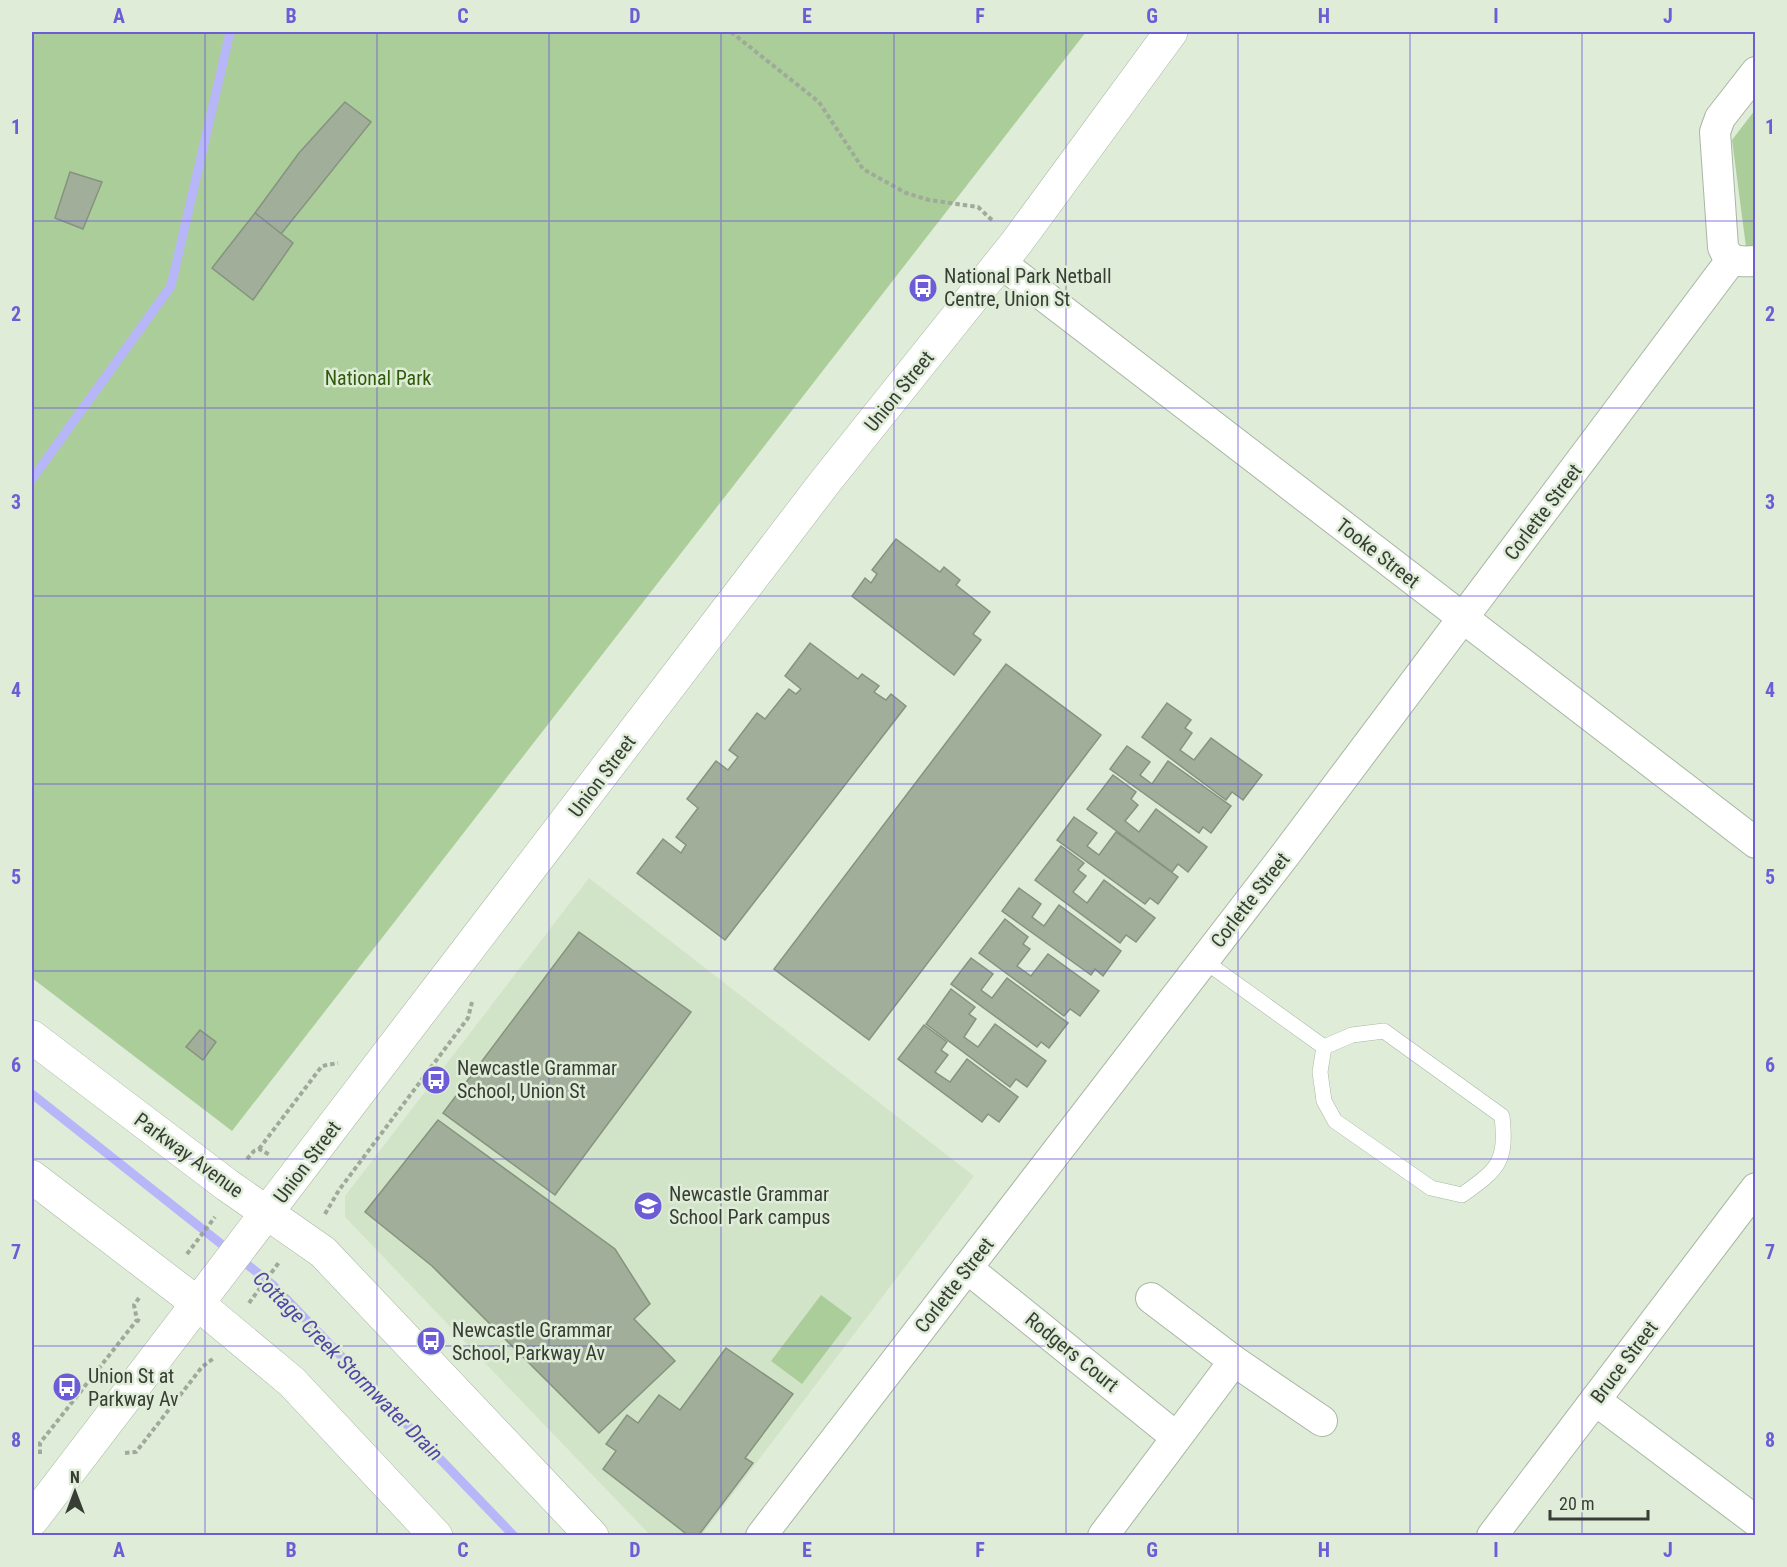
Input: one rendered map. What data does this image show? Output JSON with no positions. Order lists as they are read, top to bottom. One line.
{"streets":{"main road":["Union Street","Parkway Avenue"],"street":["Corlette Street","Tooke Street","Rodgers Court","Bruce Street"]},"crossings":[["Union Street","Tooke Street"],["Union Street","Parkway Avenue"],["Corlette Street","Tooke Street"],["Corlette Street","Rodgers Court"]],"water":["Cottage Creek Stormwater Drain"],"parks":["National Park"],"places":{"bus stop":["National Park Netball Centre, Union St","Newcastle Grammar School, Union St","Newcastle Grammar School, Parkway Av","Union St at Parkway Av"],"school or university":["Newcastle Grammar School Park campus"]},"scale_bar":"20 m","north":"top","grid":{"columns":["A","B","C","D","E","F","G","H","I","J"],"rows":["1","2","3","4","5","6","7","8"]}}
